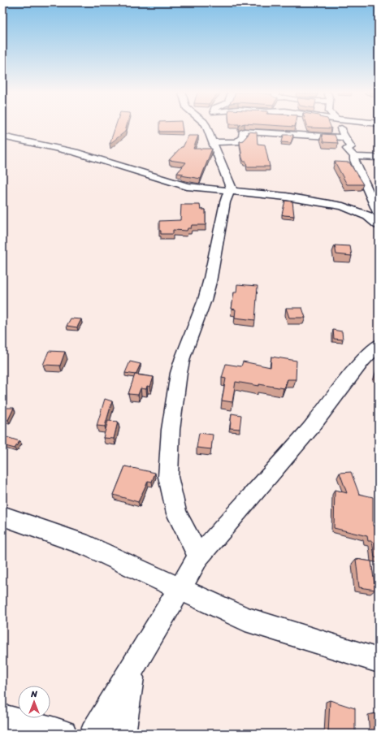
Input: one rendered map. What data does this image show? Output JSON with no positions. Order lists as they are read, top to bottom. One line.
{"north":"top"}
